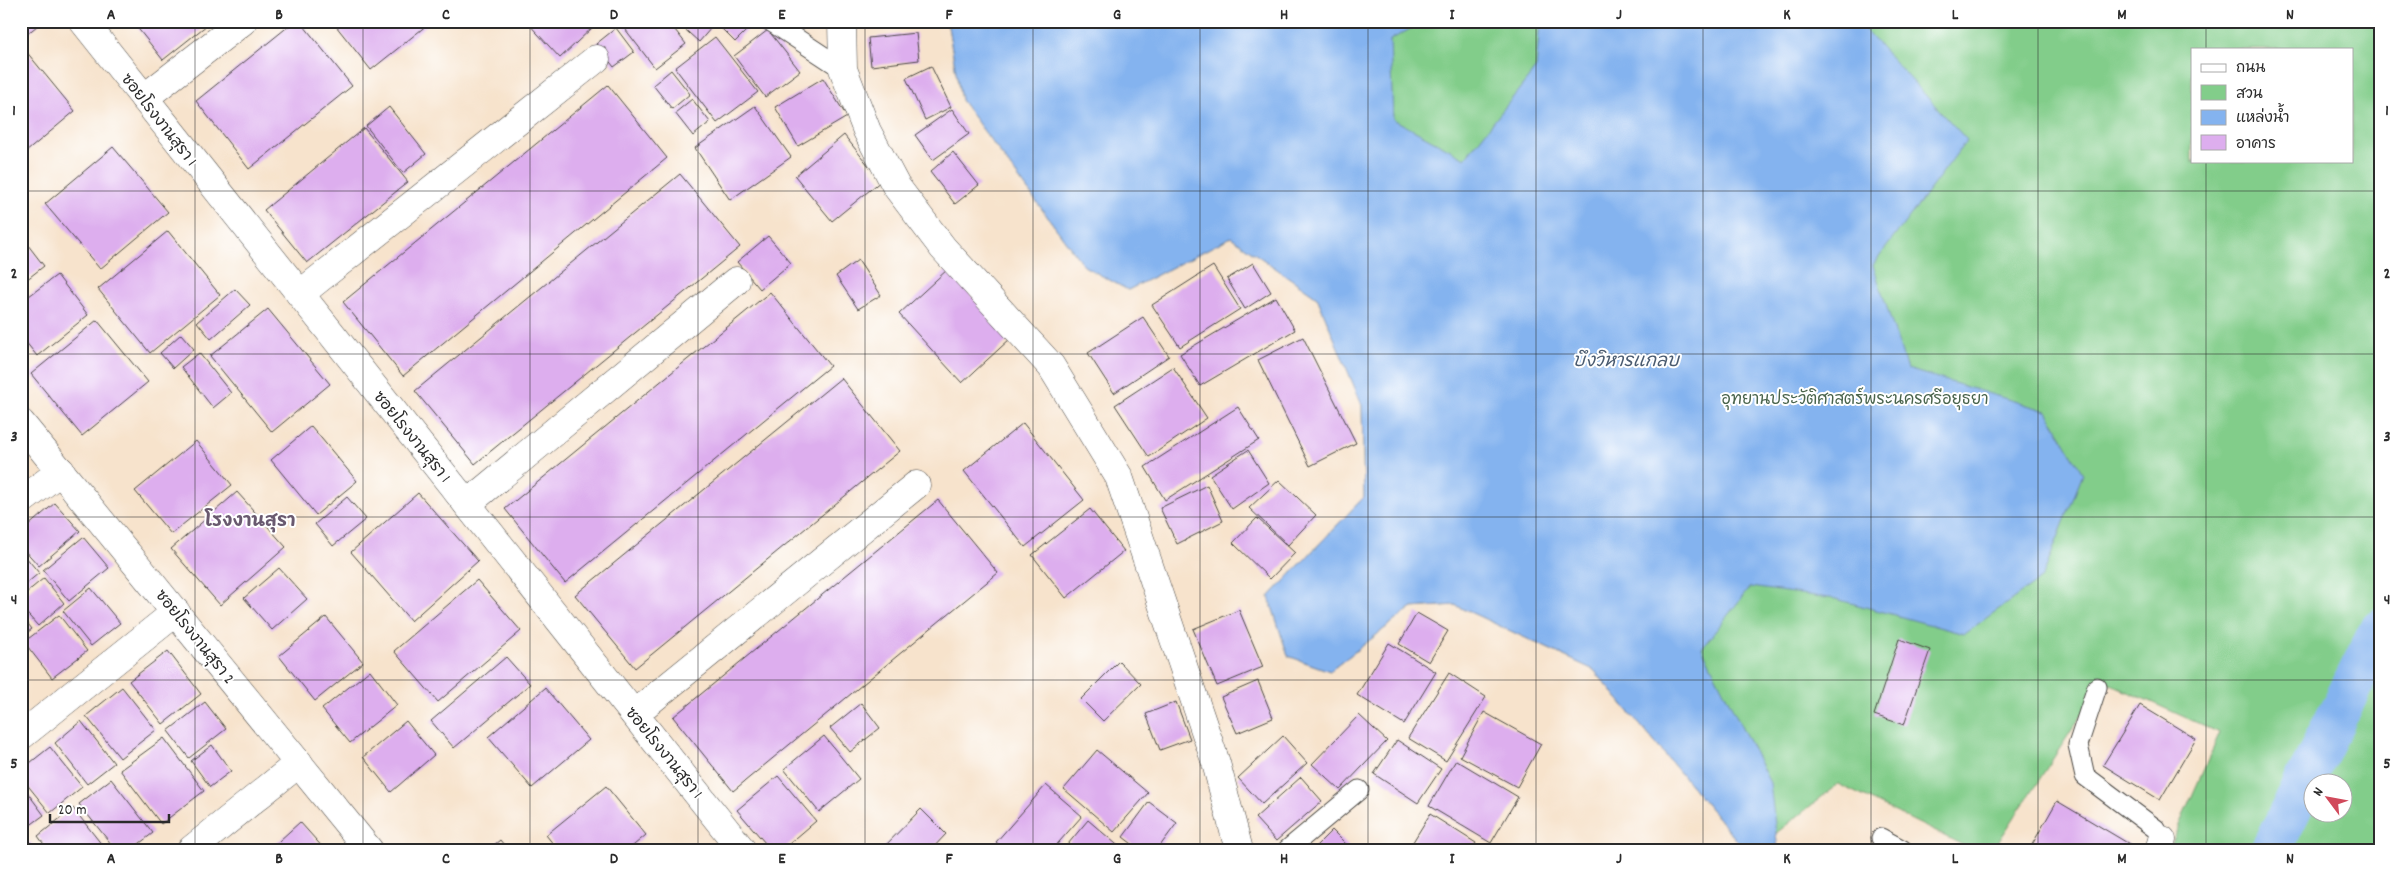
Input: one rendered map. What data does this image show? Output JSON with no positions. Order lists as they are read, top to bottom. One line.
{"streets":{"street":["ซอยโรงงานสุรา 1","ซอยโรงงานสุรา 2"]},"districts":["โรงงานสุรา"],"water":["บึงวิหารแกลบ"],"parks":["อุทยานประวัติศาสตร์พระนครศรีอยุธยา"],"legend":["ถนน","สวน","แหล่งน้ำ","อาคาร"],"scale_bar":"20 m","north":"top left","grid":{"columns":["A","B","C","D","E","F","G","H","I","J","K","L","M","N"],"rows":["1","2","3","4","5"]}}
